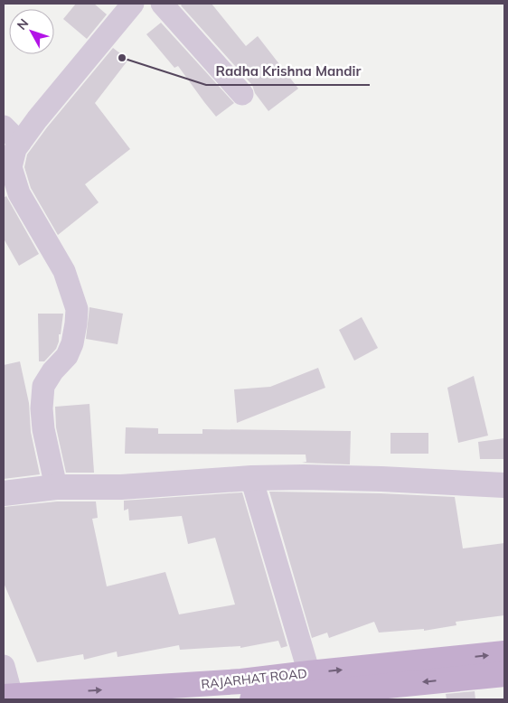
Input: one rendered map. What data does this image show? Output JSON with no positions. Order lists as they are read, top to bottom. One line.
{"streets":{"main road":["RAJARHAT ROAD"]},"places":["Radha Krishna Mandir"],"north":"top left"}
